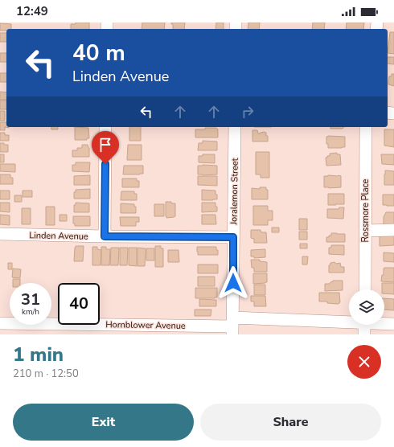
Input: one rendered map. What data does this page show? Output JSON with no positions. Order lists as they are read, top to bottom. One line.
{"streets":{"street":["Joralemon Street","Rossmore Place","Linden Avenue","Hornblower Avenue"]},"crossings":[["Joralemon Street","Linden Avenue"],["Joralemon Street","Hornblower Avenue"]],"page":{"status":"12:49","turn":["40 m","Linden Avenue"],"speed":"31 km/h","limit":"40","heading":["1 min","210 m · 12:50"],"buttons":["Exit","Share"]}}
